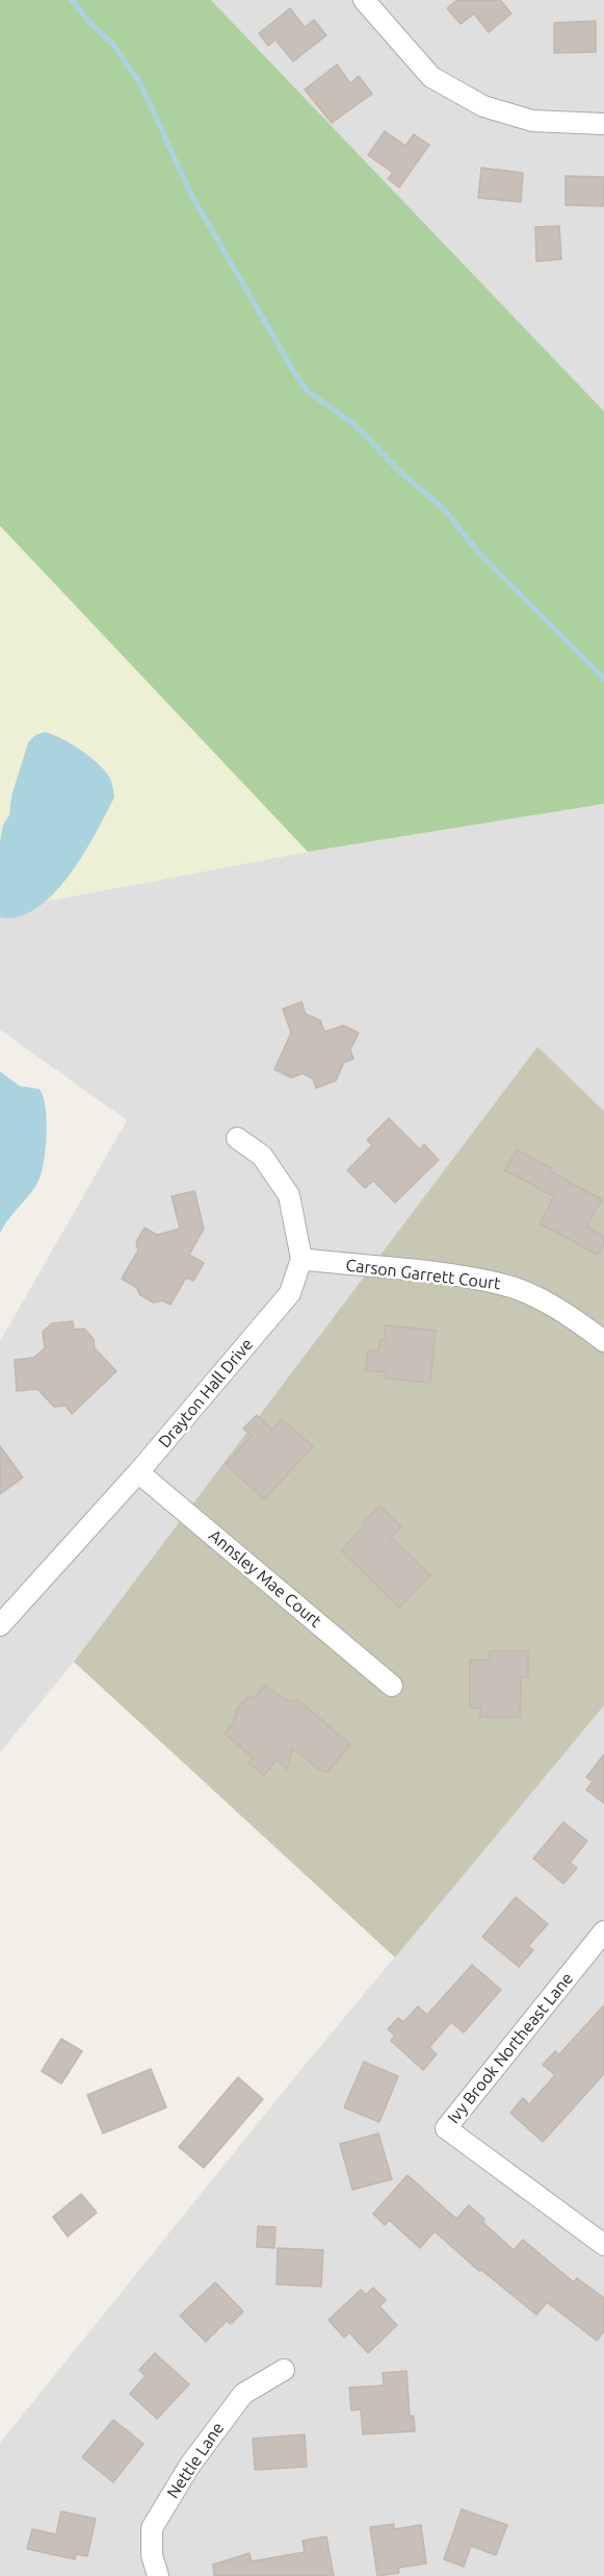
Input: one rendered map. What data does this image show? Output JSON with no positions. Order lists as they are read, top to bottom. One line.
{"streets":{"street":["Carson Garrett Court","Drayton Hall Drive","Annsley Mae Court","Ivy Brook Northeast Lane","Nettle Lane"]},"crossings":[["Carson Garrett Court","Drayton Hall Drive"],["Drayton Hall Drive","Annsley Mae Court"]]}
